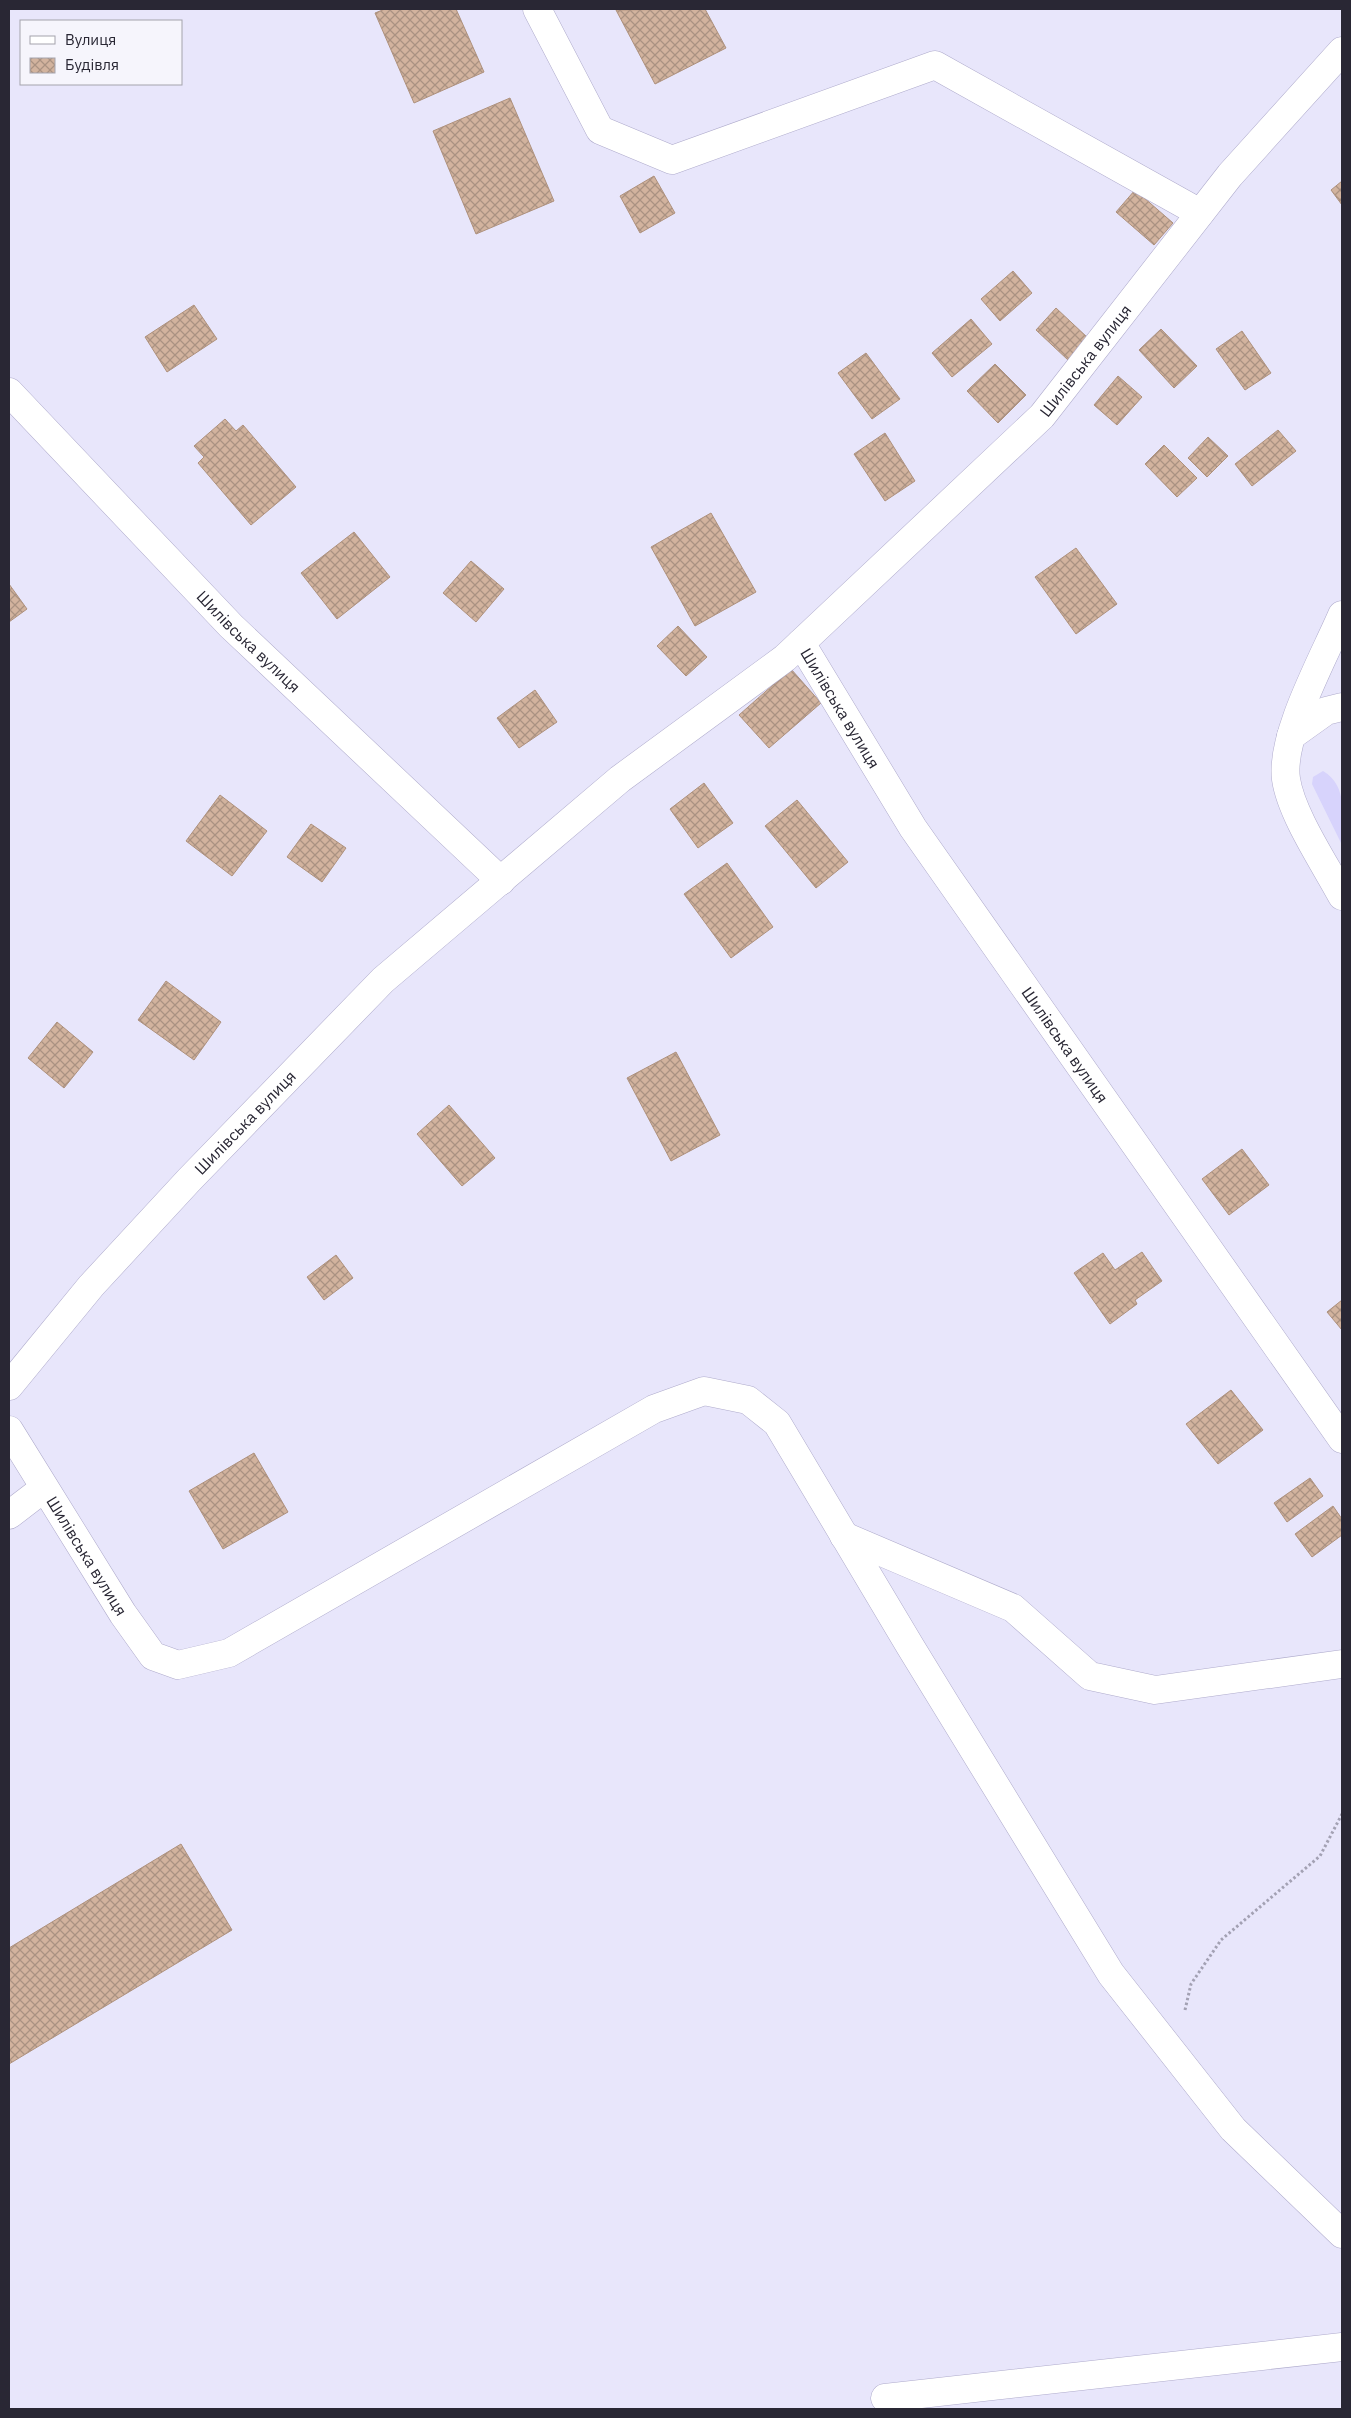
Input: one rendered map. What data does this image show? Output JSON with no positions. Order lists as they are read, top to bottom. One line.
{"streets":{"street":["Шилівська вулиця"]},"legend":["Вулиця","Будівля"]}
